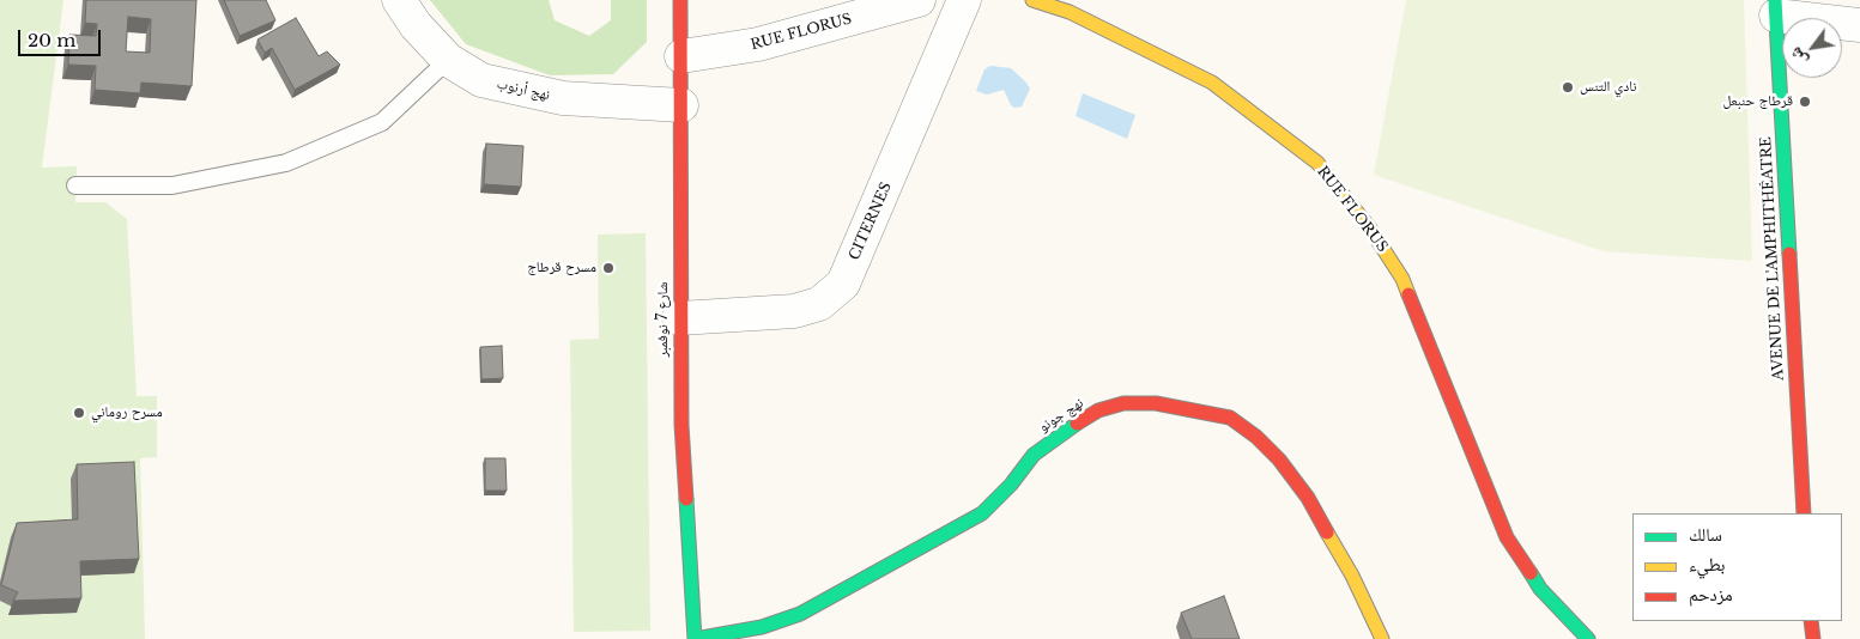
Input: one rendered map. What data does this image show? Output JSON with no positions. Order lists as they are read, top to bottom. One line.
{"streets":{"street":["RUE FLORUS","نهج أرنوب","CITERNES","AVENUE DE L'AMPHITHÉATRE","شارع 7 نوفمبر","نهج جونو"]},"crossings":[["RUE FLORUS","شارع 7 نوفمبر"],["نهج أرنوب","شارع 7 نوفمبر"],["CITERNES","شارع 7 نوفمبر"],["شارع 7 نوفمبر","نهج جونو"]],"places":["نادي التنس","قرطاج حنبعل","مسرح قرطاج","مسرح روماني"],"legend":["سالك","بطيء","مزدحم"],"scale_bar":"20 m","north":"bottom left"}
